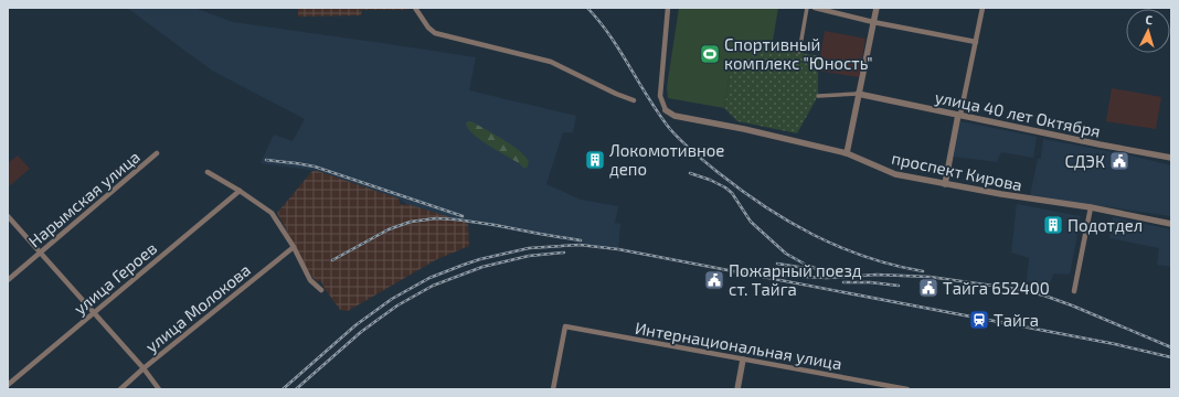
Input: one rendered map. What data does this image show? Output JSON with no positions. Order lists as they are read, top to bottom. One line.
{"streets":{"street":["улица 40 лет Октября","проспект Кирова","Нарымская улица","улица Героев","улица Молокова","Интернациональная улица"]},"places":{"sports":["Спортивный комплекс \"Юность\""],"building":["Локомотивное депо","Подотдел"],"public building":["СДЭК","Пожарный поезд ст. Тайга","Тайга 652400"],"station":["Тайга"]},"north":"top"}
